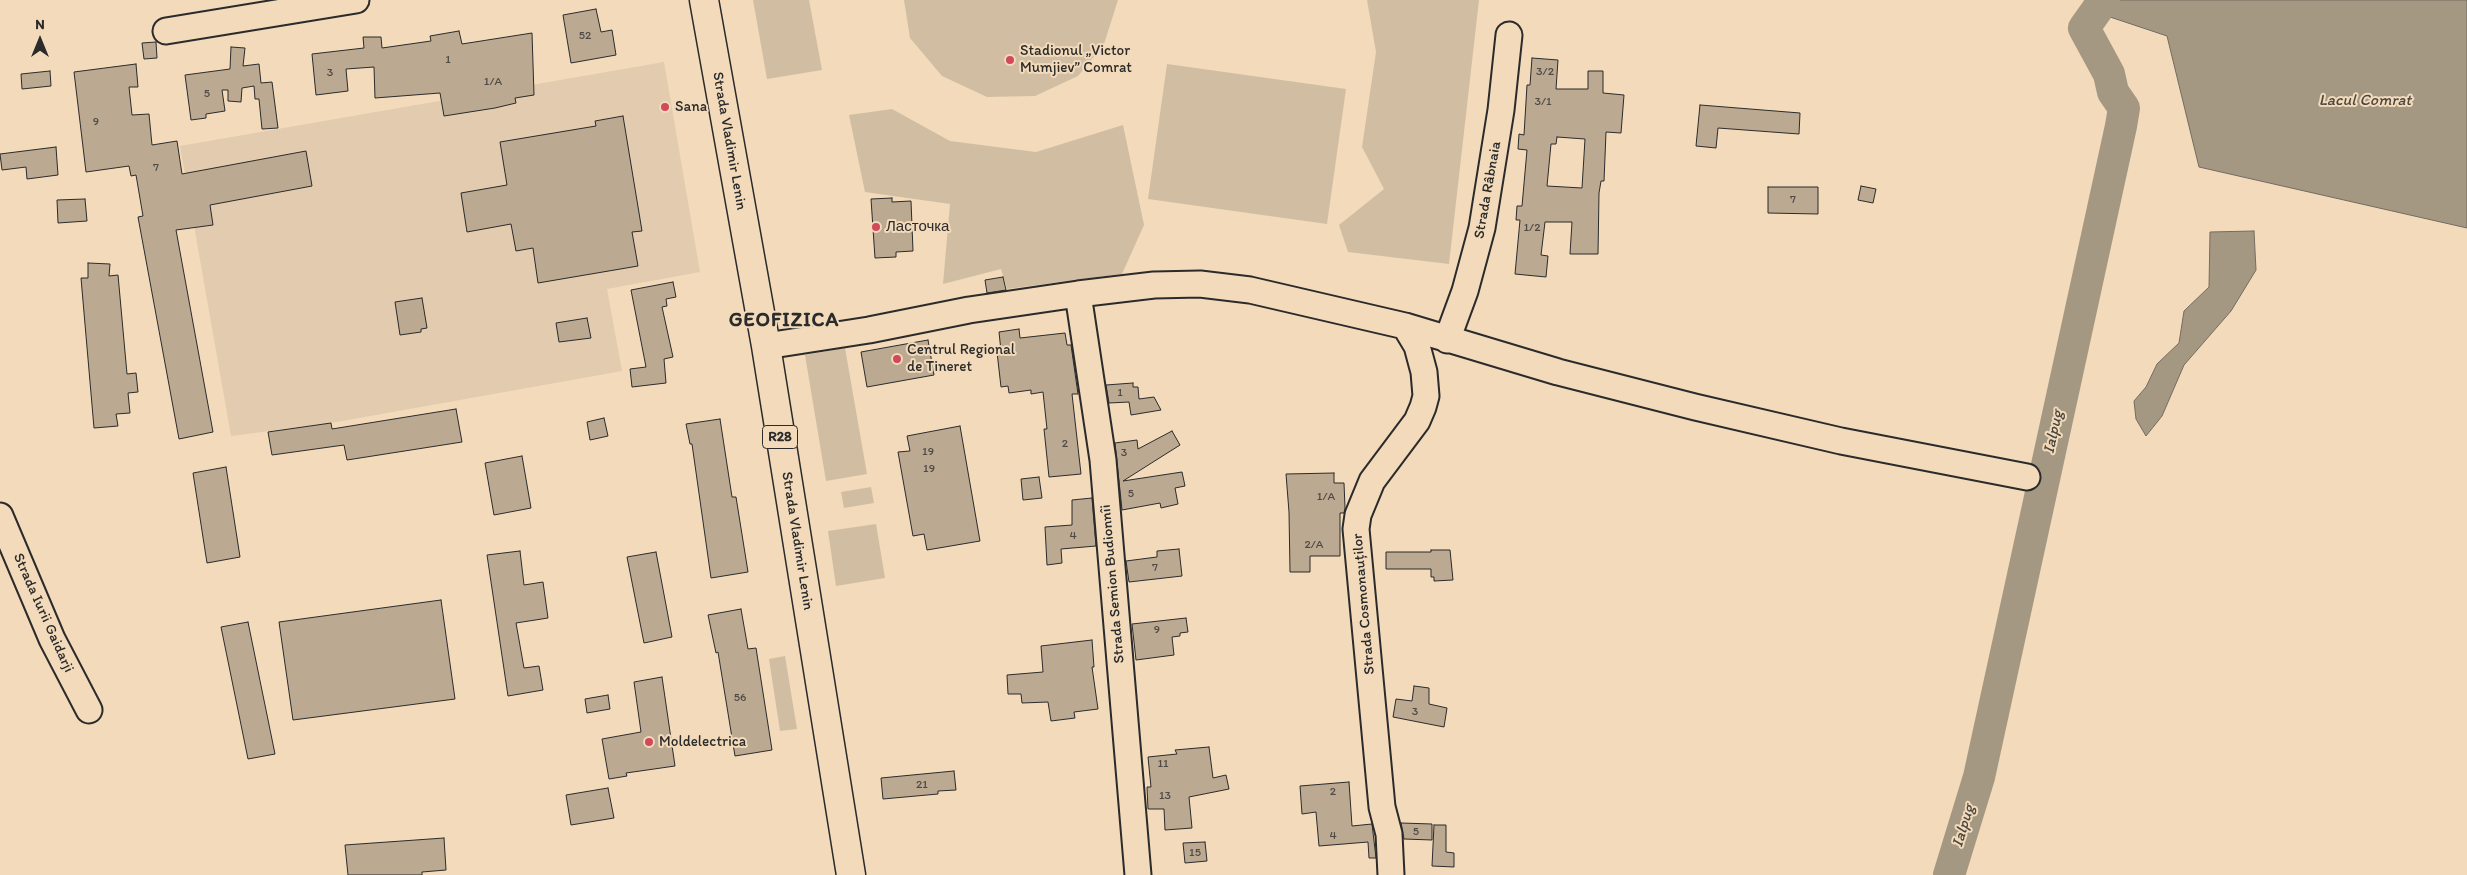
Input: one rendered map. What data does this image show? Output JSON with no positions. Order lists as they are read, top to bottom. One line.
{"streets":{"main road":["Strada Vladimir Lenin","R28"],"street":["Strada Râbnaia","Strada Semion Budionnîi","Strada Cosmonauților","Strada Iurii Gaidarji"]},"districts":["GEOFIZICA"],"water":["Lacul Comrat","Ialpug"],"places":["Stadionul „Victor Mumjiev” Comrat","Sana","Ласточка","Centrul Regional de Tineret","Moldelectrica"],"house_numbers":["52","1","3/2","3","1/A","5","3/1","9","7","7","1/2","1","2","19","3","19","5","1/A","4","2/A","7","9","56","3","11","21","2","13","5","4","15"],"north":"top"}
